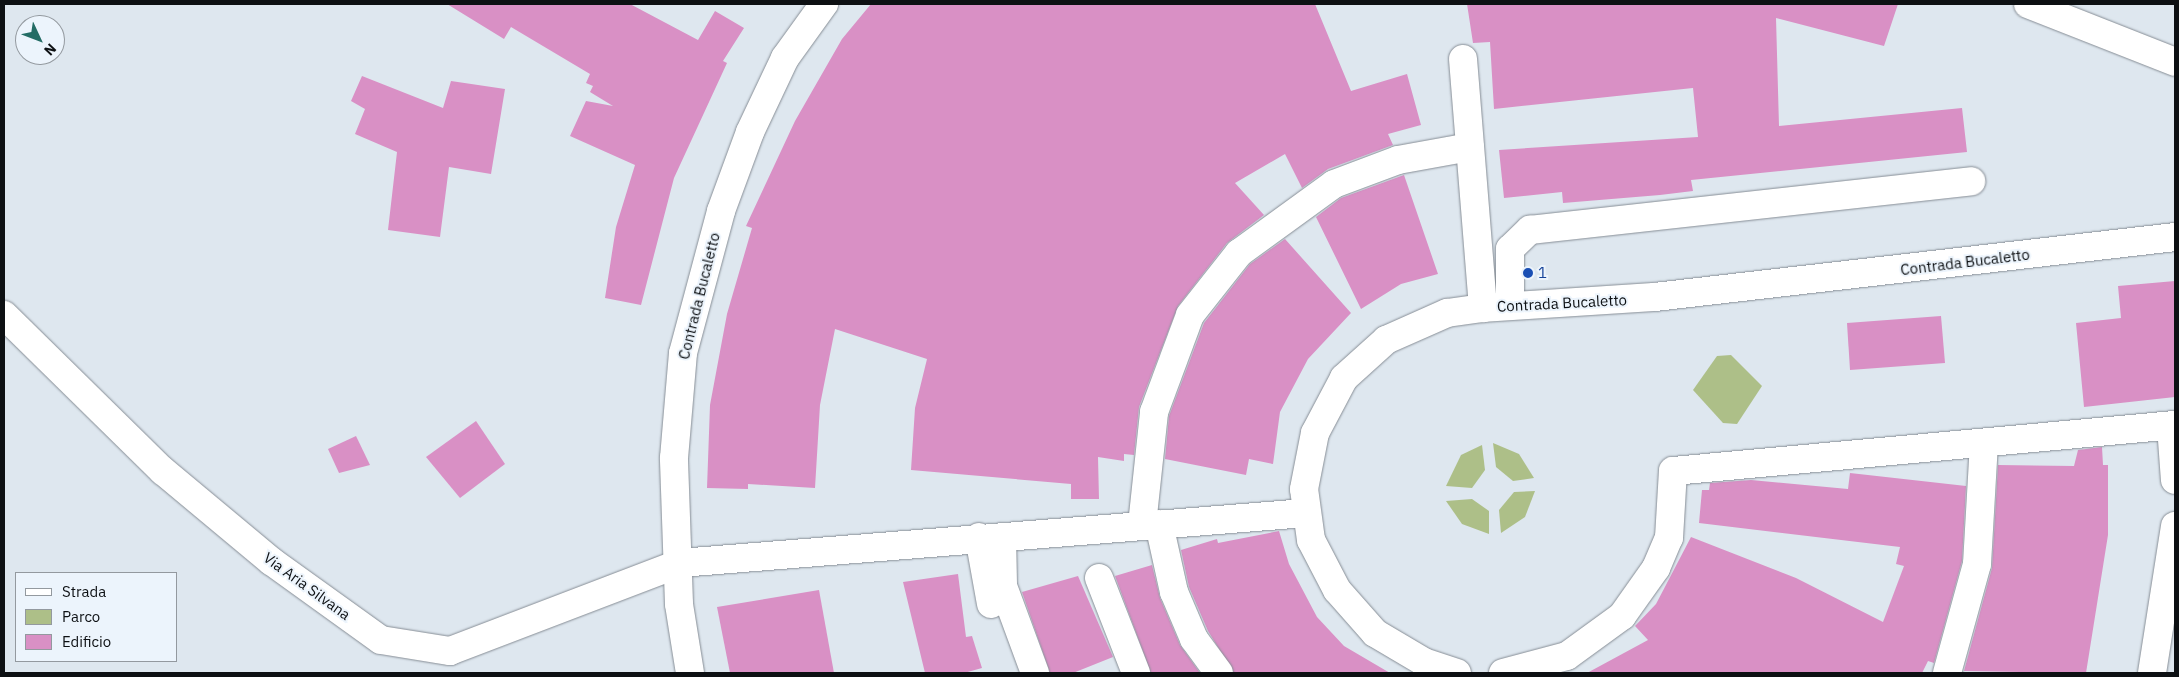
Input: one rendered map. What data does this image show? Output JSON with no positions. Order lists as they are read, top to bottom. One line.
{"streets":{"street":["Contrada Bucaletto","Via Aria Silvana"]},"crossings":[["Contrada Bucaletto","Via Aria Silvana"]],"places":["1"],"legend":["Strada","Parco","Edificio"],"north":"bottom right"}
